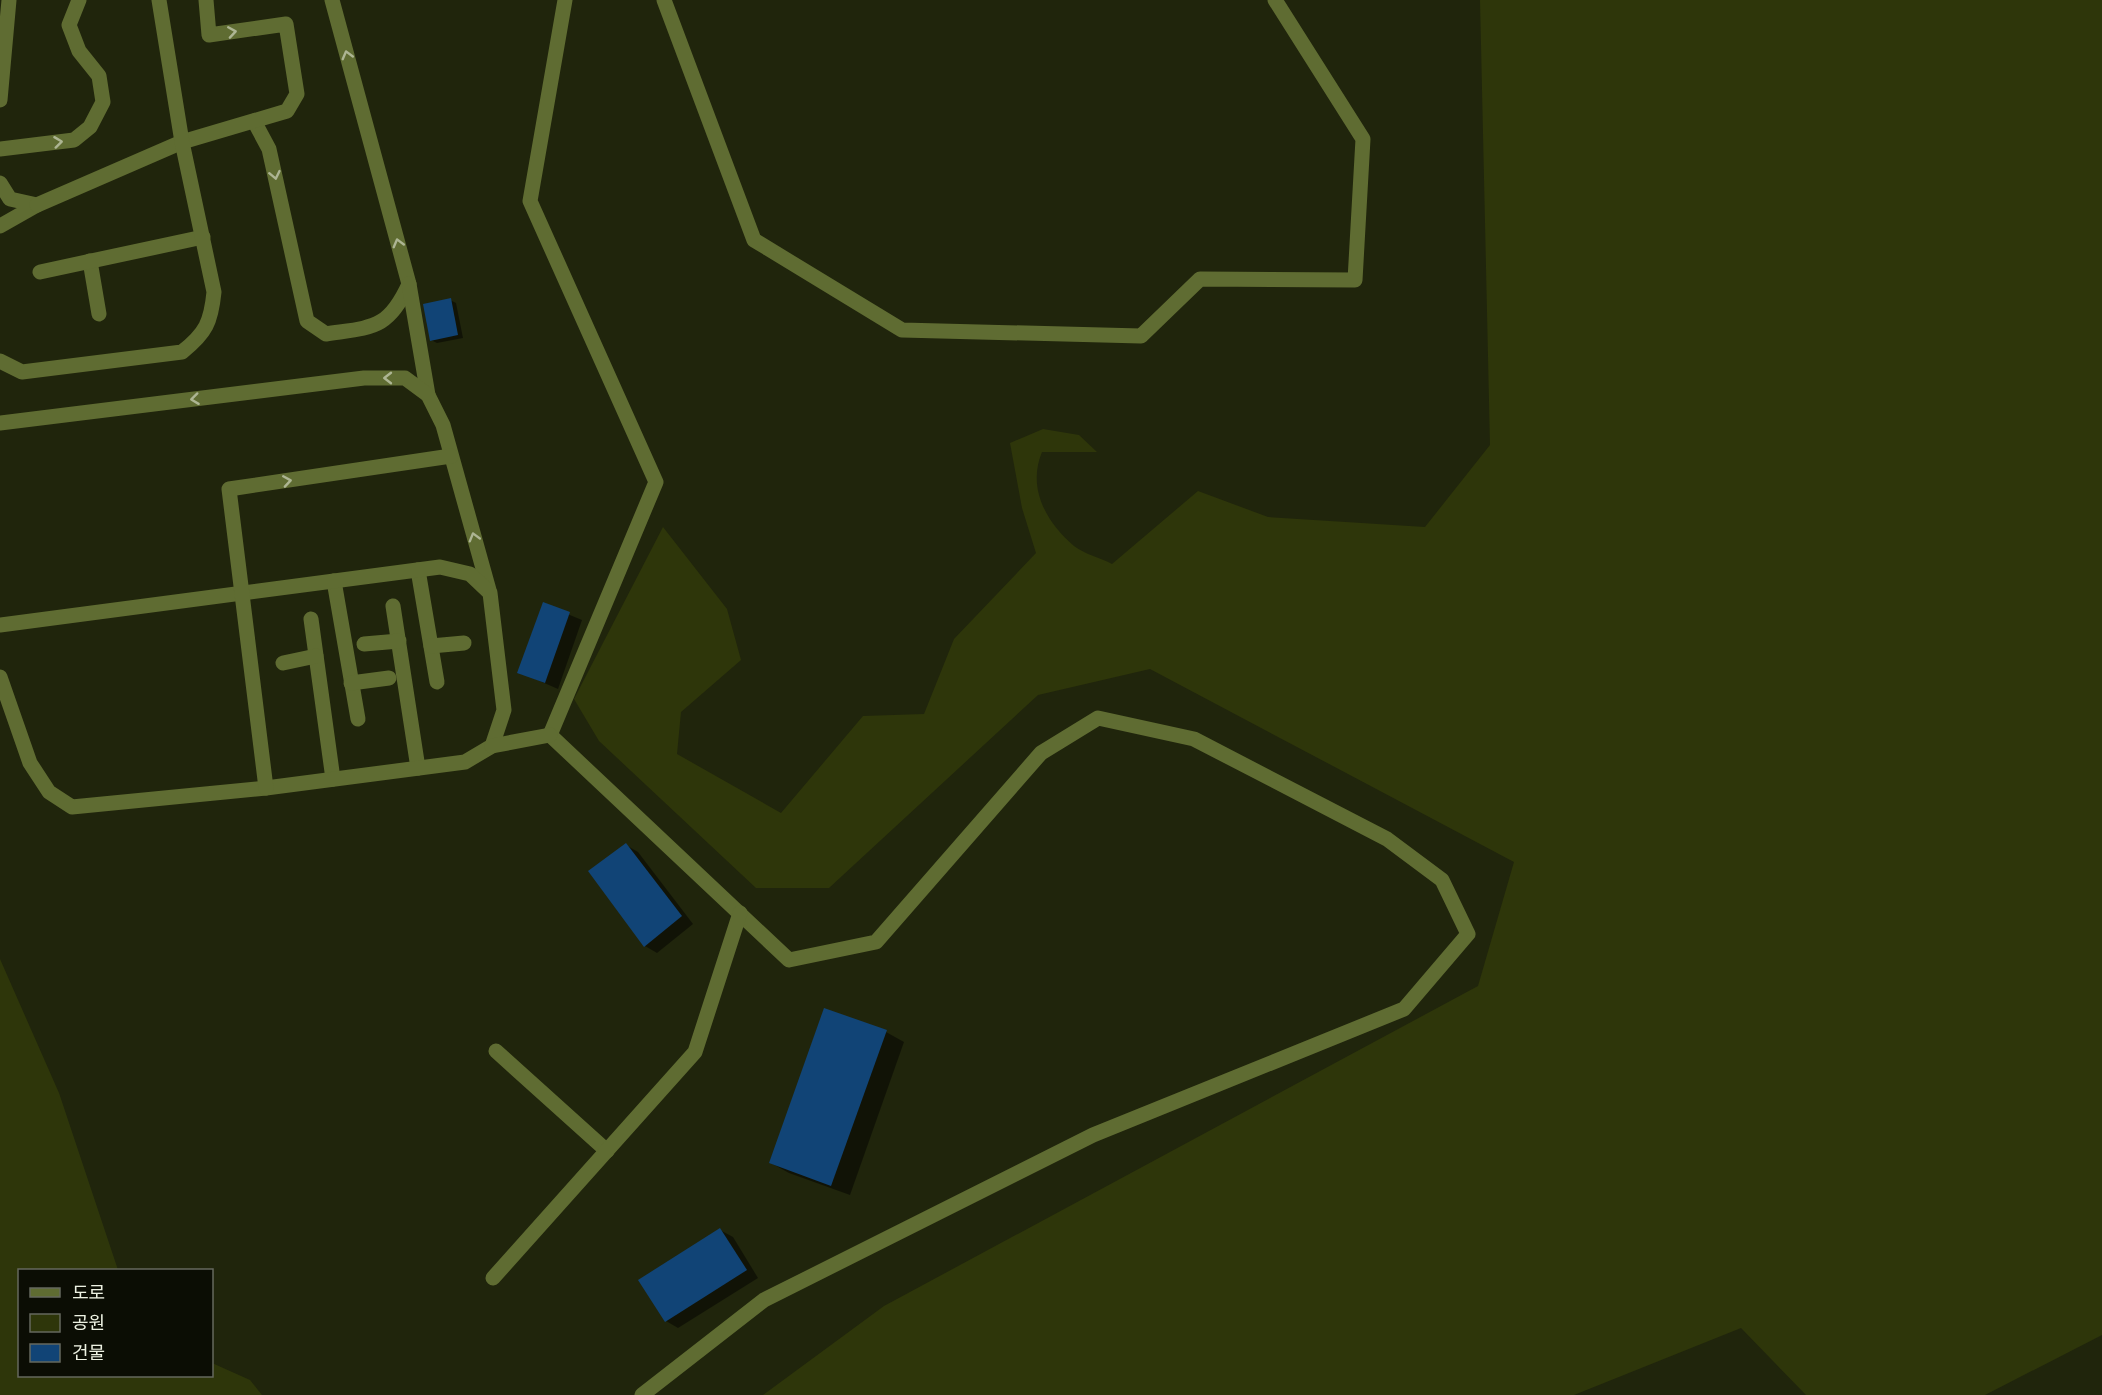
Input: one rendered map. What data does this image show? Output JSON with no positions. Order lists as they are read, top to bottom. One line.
{"legend":["도로","공원","건물"]}
